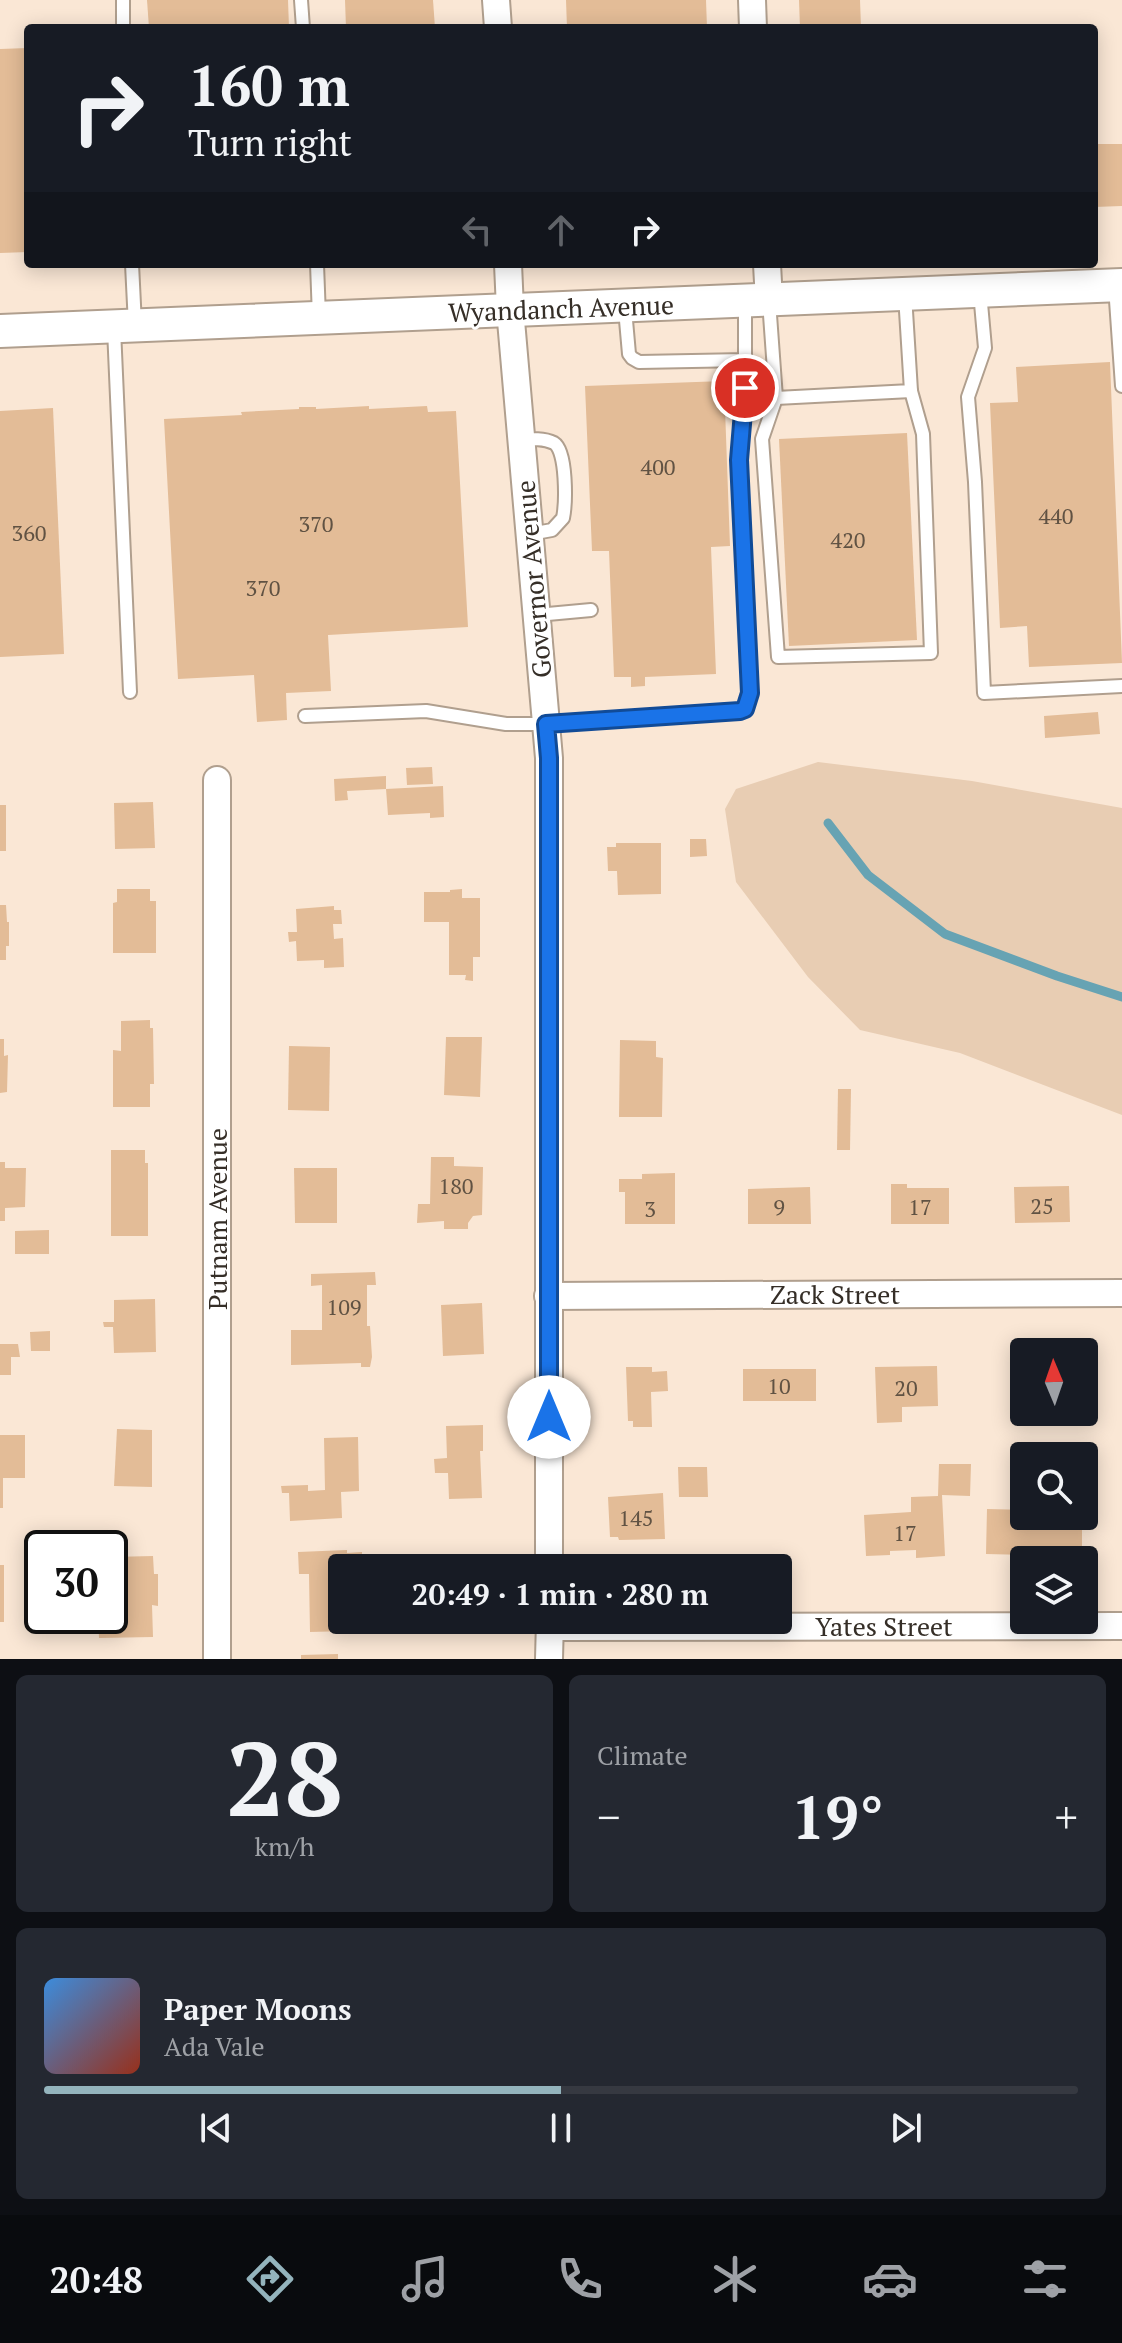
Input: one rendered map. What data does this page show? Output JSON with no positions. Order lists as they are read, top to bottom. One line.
{"streets":{"street":["Wyandanch Avenue","Governor Avenue","Putnam Avenue","Zack Street","Yates Street"]},"crossings":[["Wyandanch Avenue","Governor Avenue"],["Governor Avenue","Zack Street"]],"house_numbers":["400","440","370","360","420","370","180","25","9","17","3","109","10","20","145","17"],"north":"top","page":{"turn":["160 m","Turn right"],"limit":"30","trip":"20:49 · 1 min · 280 m","tile":[["28","km/h"],"Climate"],"heat":["−","19°","+"],"song":["Paper Moons","Ada Vale"],"tabs":"20:48"}}
